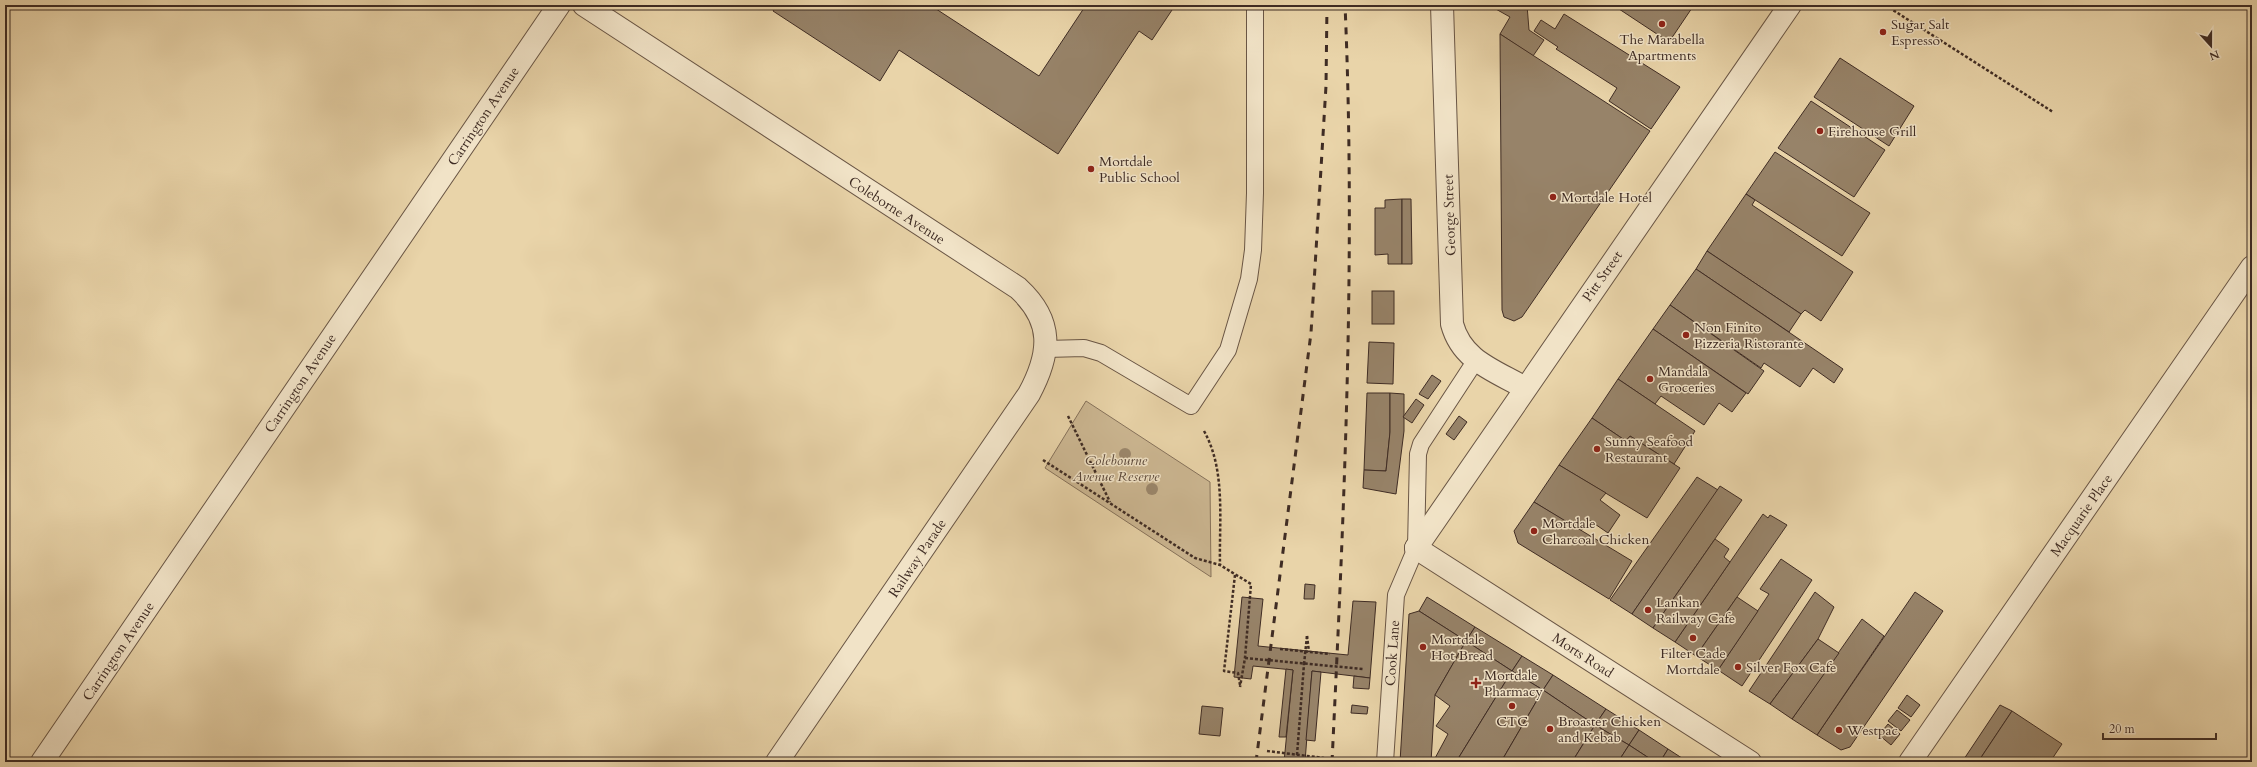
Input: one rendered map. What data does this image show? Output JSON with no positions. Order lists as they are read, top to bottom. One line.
{"streets":{"street":["Carrington Avenue","Coleborne Avenue","George Street","Pitt Street","Macquarie Place","Railway Parade","Morts Road"],"lane":["Cook Lane"]},"crossings":[["Coleborne Avenue","Railway Parade"],["George Street","Pitt Street"],["Pitt Street","Cook Lane"],["Pitt Street","Morts Road"],["Cook Lane","Morts Road"]],"parks":["Colebourne Avenue Reserve"],"places":{"other":["The Marabella Apartments","Sugar Salt Espresso","Firehouse Grill","Mortdale Public School","Mortdale Hotel","Non Finito Pizzeria Ristorante","Mandala Groceries","Sunny Seafood Restaurant","Mortdale Charcoal Chicken","Lankan Railway Cafe","Filter Cade Mortdale","Mortdale Hot Bread","Silver Fox Cafe","CTC","Broaster Chicken and Kebab","Westpac"],"health":["Mortdale Pharmacy"]},"scale_bar":"20 m","north":"bottom"}
